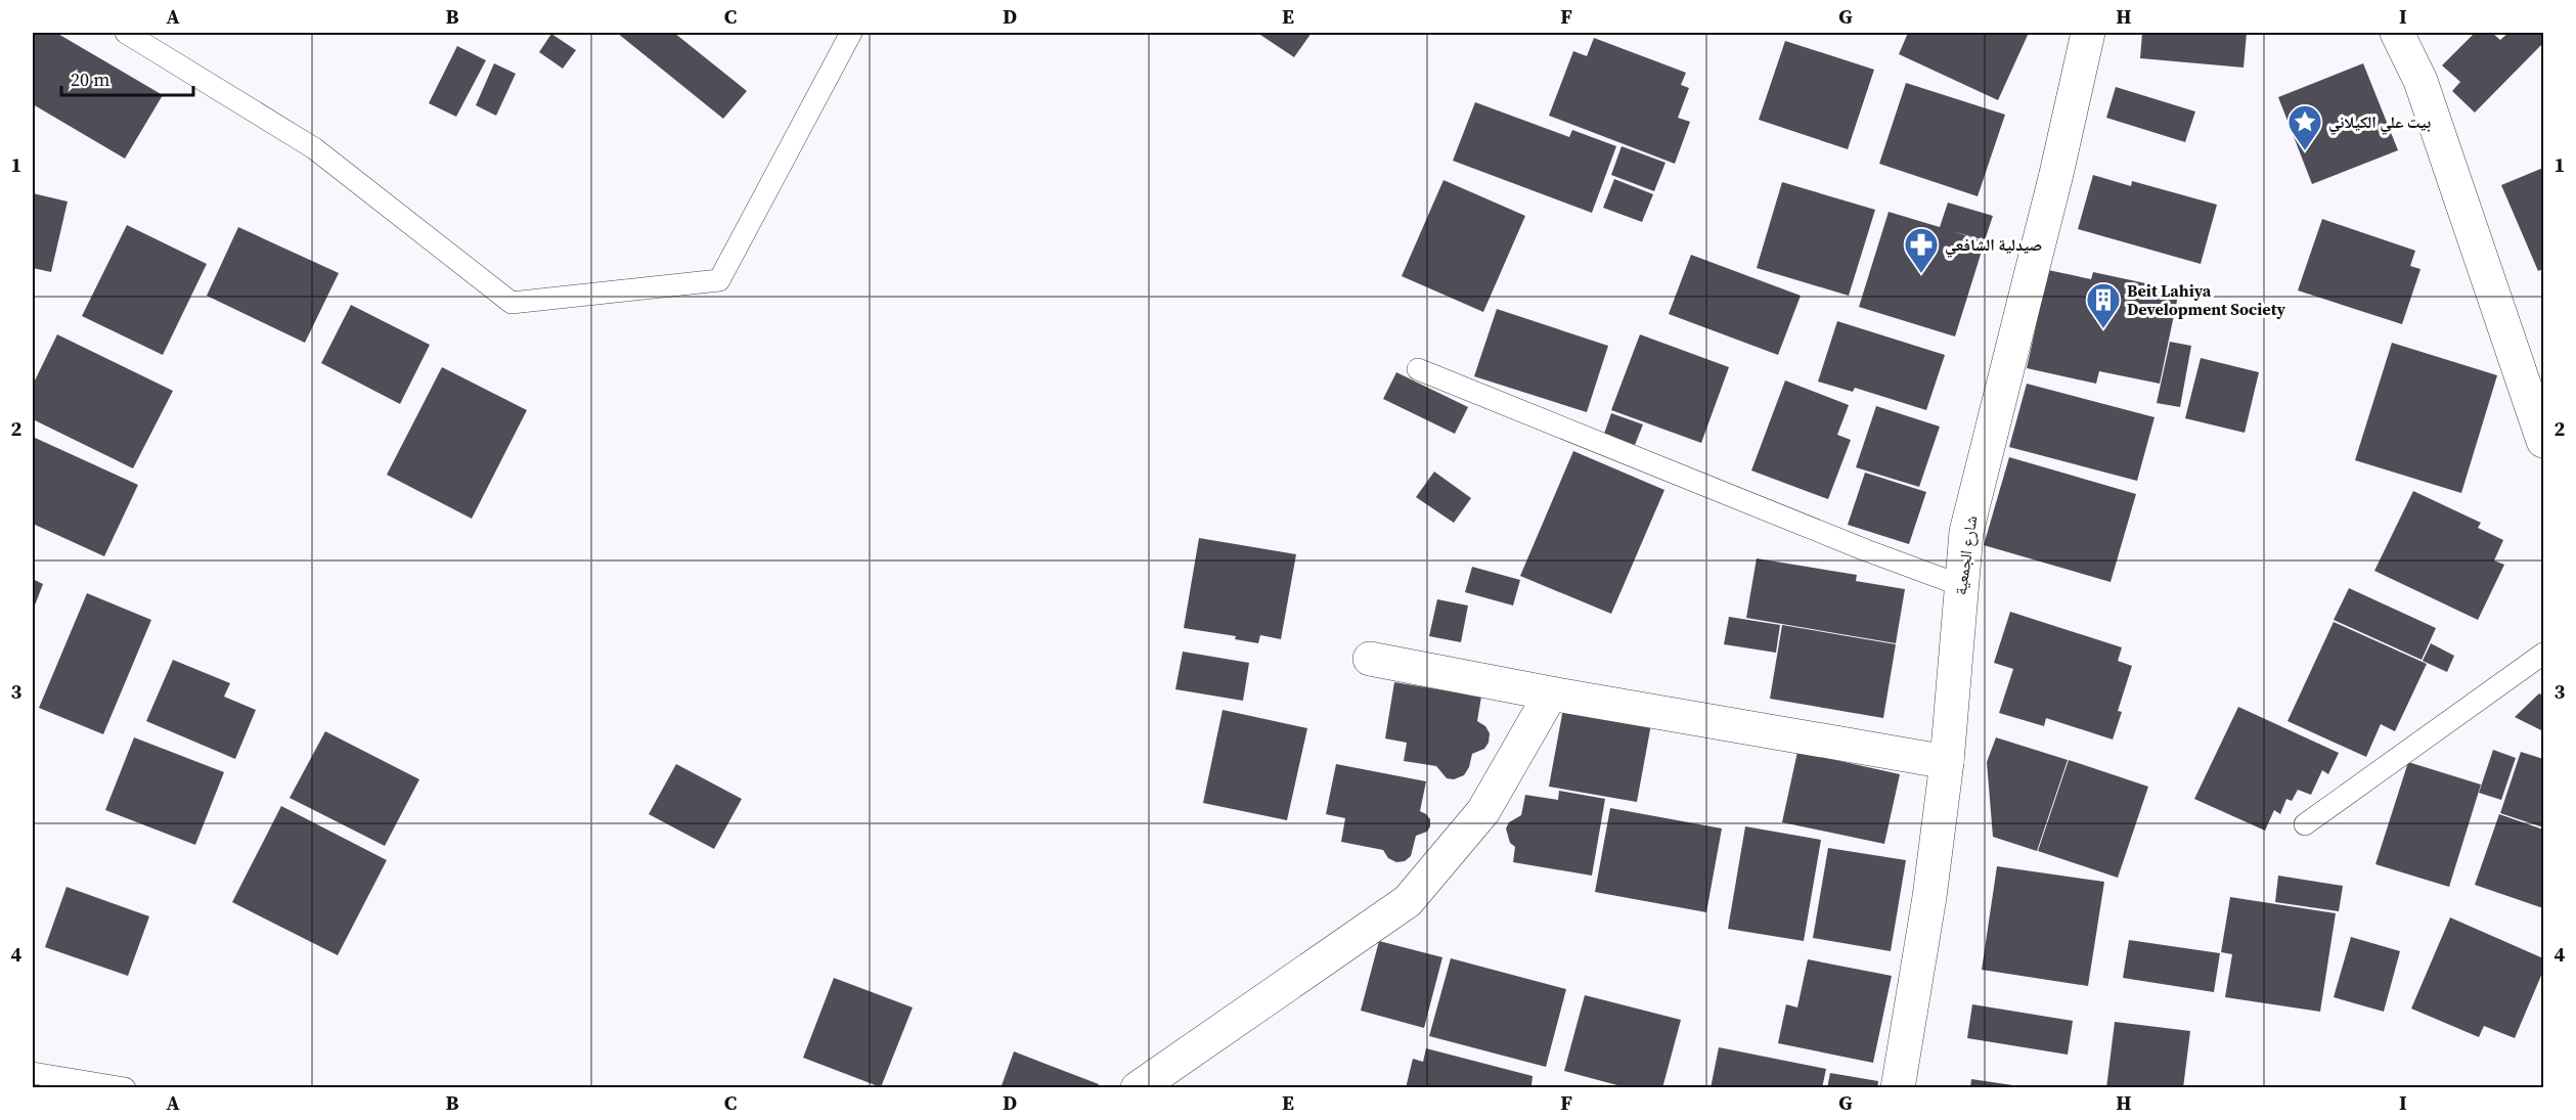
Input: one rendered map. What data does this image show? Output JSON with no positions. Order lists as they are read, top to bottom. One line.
{"streets":{"street":["شارع الجمعية"]},"places":{"place":["بيت علي الكيلاني"],"pharmacy":["صيدلية الشافعي"],"building":["Beit Lahiya Development Society"]},"scale_bar":"20 m","grid":{"columns":["A","B","C","D","E","F","G","H","I"],"rows":["1","2","3","4"]}}
